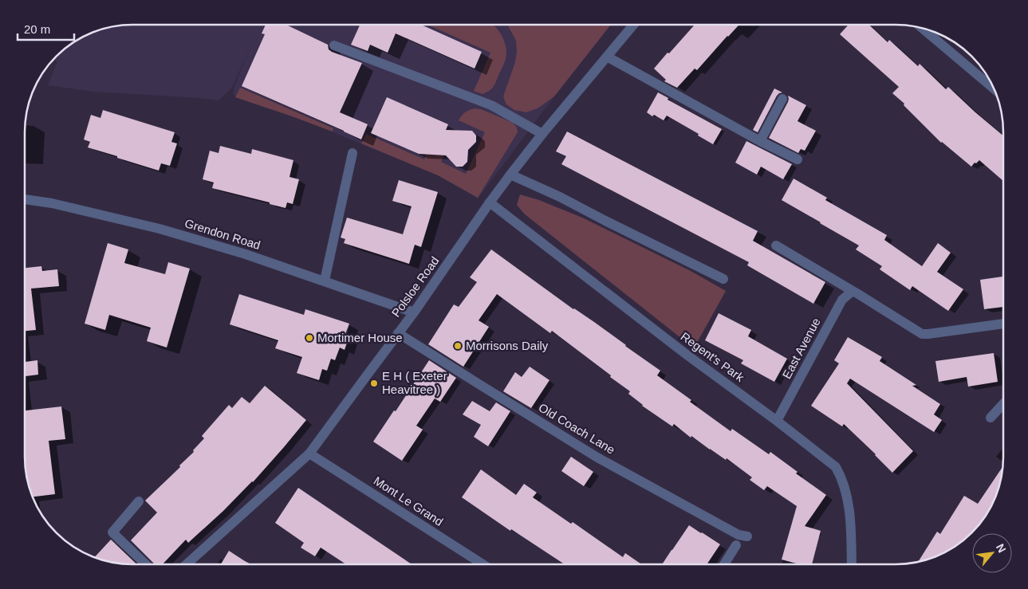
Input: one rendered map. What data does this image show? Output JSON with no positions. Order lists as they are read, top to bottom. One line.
{"streets":{"street":["Grendon Road","Polsloe Road","East Avenue","Regent's Park","Old Coach Lane","Mont Le Grand"]},"crossings":[["Grendon Road","Polsloe Road"],["Polsloe Road","Regent's Park"],["Polsloe Road","Old Coach Lane"],["Polsloe Road","Mont Le Grand"],["East Avenue","Regent's Park"]],"places":["Mortimer House","Morrisons Daily","E H ( Exeter Heavitree )"],"scale_bar":"20 m","north":"top right"}
